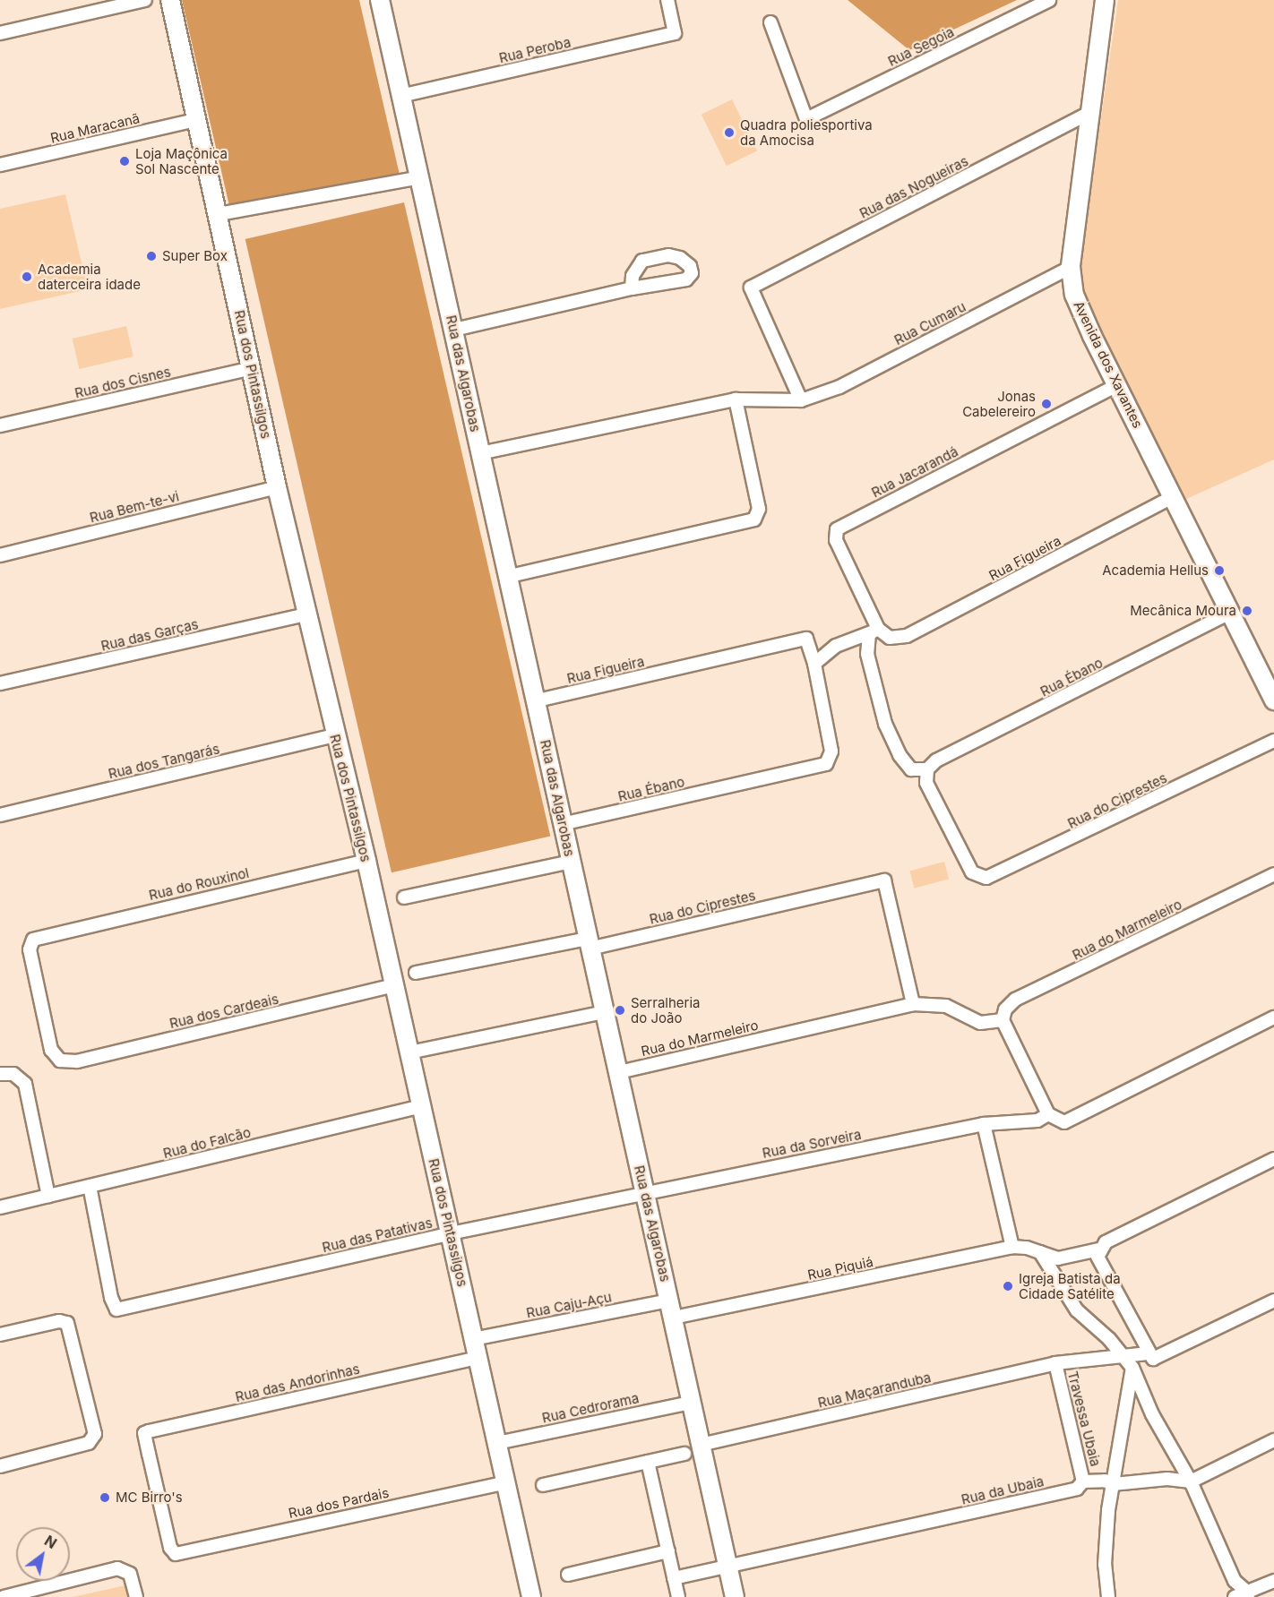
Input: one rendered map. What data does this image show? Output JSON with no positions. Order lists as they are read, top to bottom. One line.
{"streets":{"street":["Rua Segoia","Rua Peroba","Rua Maracanã","Rua das Nogueiras","Rua Cumaru","Avenida dos Xavantes","Rua das Algarobas","Rua dos Pintassilgos","Rua dos Cisnes","Rua Jacarandá","Rua Bem-te-vi","Rua Figueira","Rua das Garças","Rua Ébano","Rua dos Tangarás","Rua do Ciprestes","Rua do Rouxinol","Rua do Marmeleiro","Rua dos Cardeais","Rua do Falcão","Rua da Sorveira","Rua das Patativas","Rua Piquiá","Rua Caju-Açu","Rua das Andorinhas","Rua Maçaranduba","Rua Cedrorama","Travessa Ubaia","Rua da Ubaia","Rua dos Pardais"]},"crossings":[["Rua Peroba","Rua das Algarobas"],["Rua Maracanã","Rua dos Pintassilgos"],["Rua das Nogueiras","Rua Cumaru"],["Rua das Nogueiras","Avenida dos Xavantes"],["Rua Cumaru","Avenida dos Xavantes"],["Avenida dos Xavantes","Rua Jacarandá"],["Avenida dos Xavantes","Rua Figueira"],["Avenida dos Xavantes","Rua Ébano"],["Rua das Algarobas","Rua Figueira"],["Rua das Algarobas","Rua Ébano"],["Rua das Algarobas","Rua do Ciprestes"],["Rua das Algarobas","Rua do Marmeleiro"],["Rua das Algarobas","Rua da Sorveira"],["Rua das Algarobas","Rua das Patativas"],["Rua das Algarobas","Rua Piquiá"],["Rua das Algarobas","Rua Caju-Açu"],["Rua das Algarobas","Rua Maçaranduba"],["Rua das Algarobas","Rua Cedrorama"],["Rua das Algarobas","Rua da Ubaia"],["Rua dos Pintassilgos","Rua dos Cisnes"],["Rua dos Pintassilgos","Rua Bem-te-vi"],["Rua dos Pintassilgos","Rua das Garças"],["Rua dos Pintassilgos","Rua dos Tangarás"],["Rua dos Pintassilgos","Rua do Rouxinol"],["Rua dos Pintassilgos","Rua dos Cardeais"],["Rua dos Pintassilgos","Rua do Falcão"],["Rua dos Pintassilgos","Rua das Patativas"],["Rua dos Pintassilgos","Rua Caju-Açu"],["Rua dos Pintassilgos","Rua das Andorinhas"],["Rua dos Pintassilgos","Rua Cedrorama"],["Rua dos Pintassilgos","Rua dos Pardais"],["Rua Jacarandá","Rua Figueira"],["Rua Figueira","Rua Ébano"],["Rua Ébano","Rua do Ciprestes"],["Rua do Ciprestes","Rua do Marmeleiro"],["Rua do Rouxinol","Rua dos Cardeais"],["Rua do Falcão","Rua das Patativas"],["Rua da Sorveira","Rua das Patativas"],["Rua das Andorinhas","Rua dos Pardais"],["Rua Maçaranduba","Travessa Ubaia"],["Travessa Ubaia","Rua da Ubaia"]],"places":["Quadra poliesportiva da Amocisa","Loja Maçônica Sol Nascente","Super Box","Academia daterceira idade","Jonas Cabelereiro","Academia Hellus","Mecânica Moura","Serralheria do João","Igreja Batista da Cidade Satélite","MC Birro's"],"north":"top right"}
